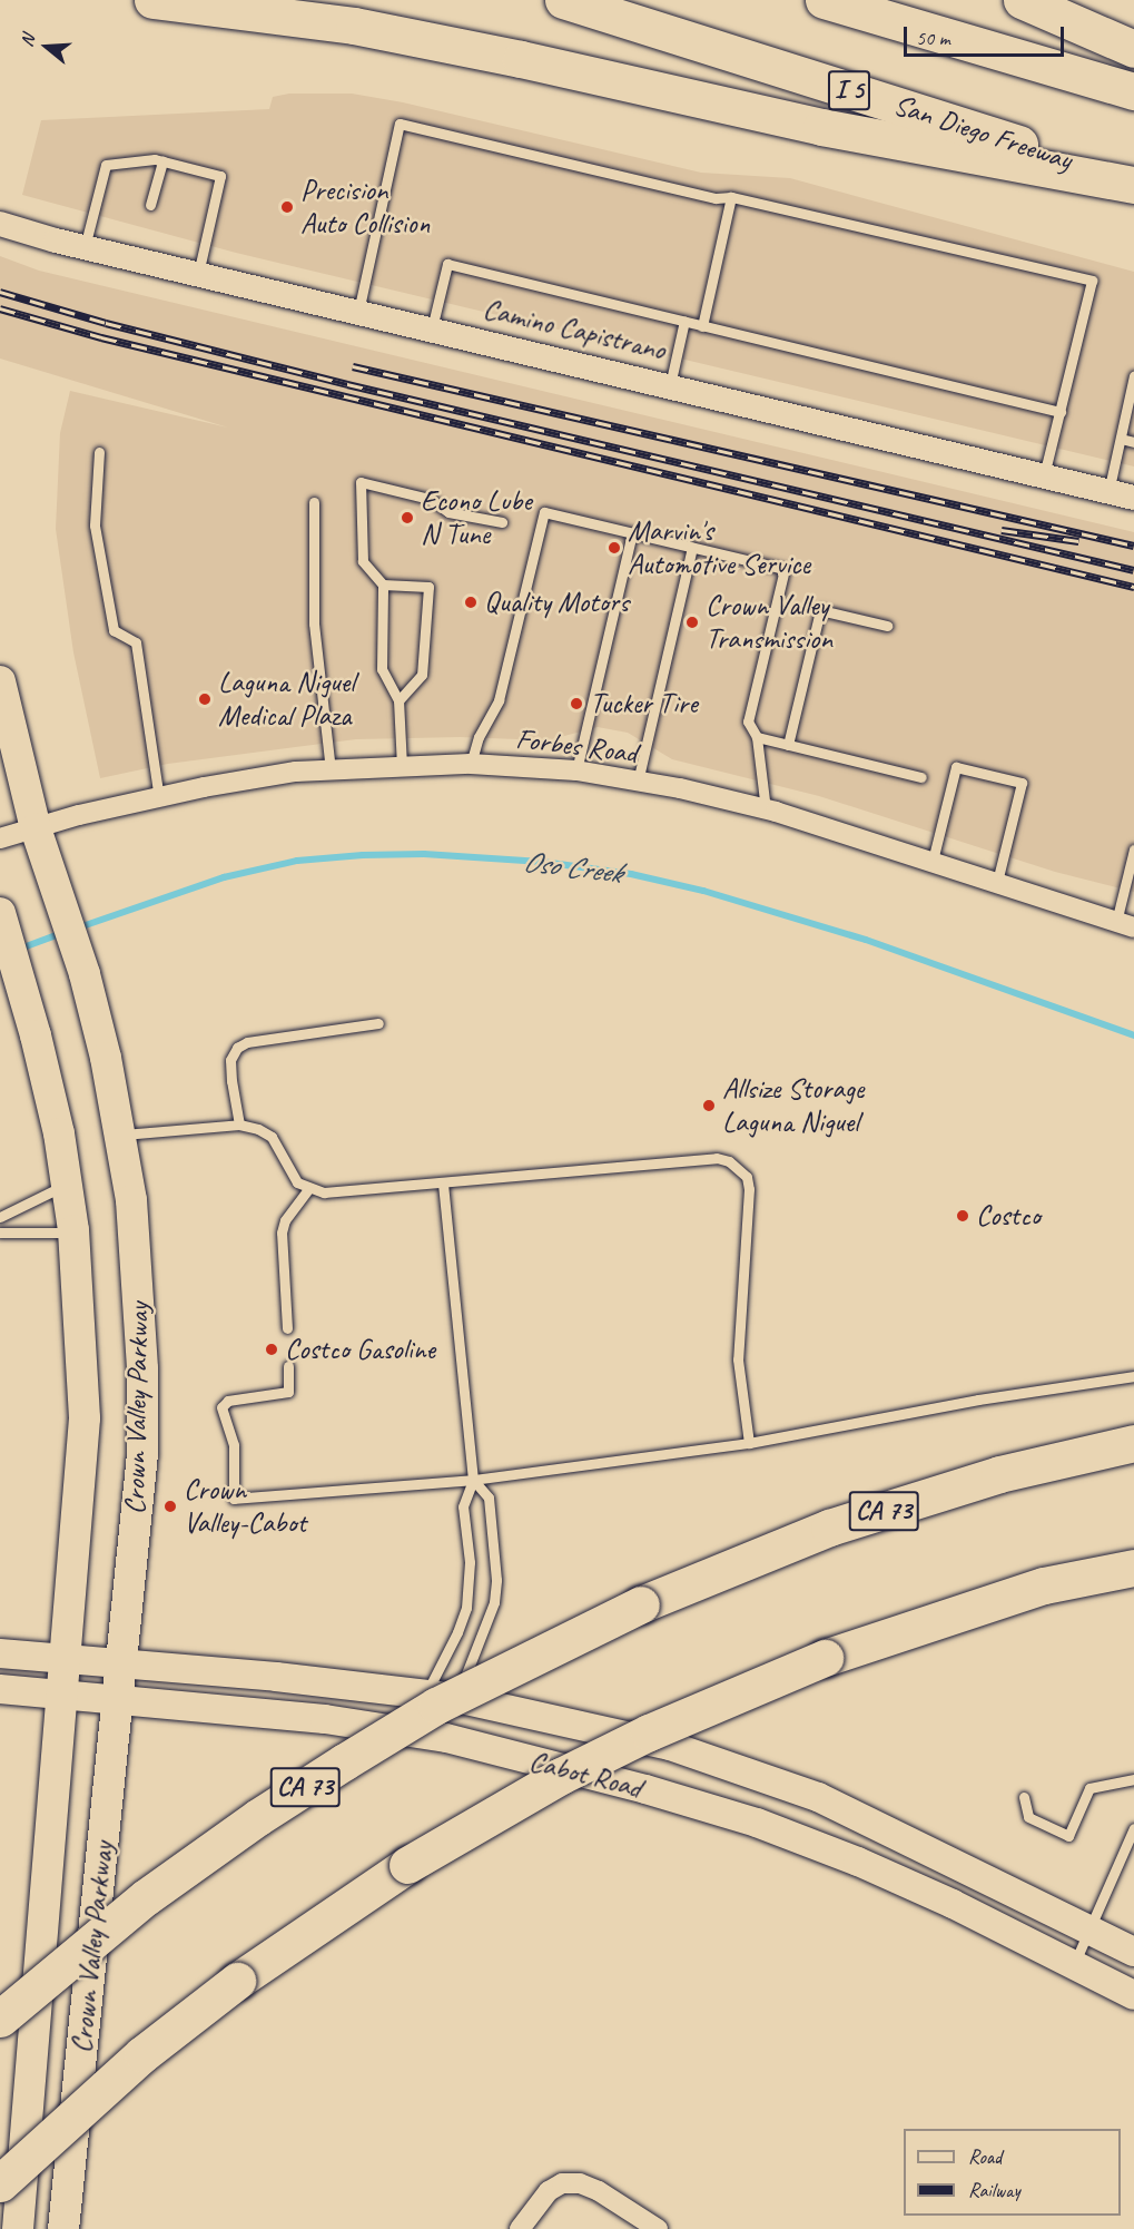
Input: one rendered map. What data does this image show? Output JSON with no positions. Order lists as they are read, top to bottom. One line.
{"streets":{"highway":["I 5","San Diego Freeway","CA 73"],"main road":["Crown Valley Parkway","Cabot Road"],"street":["Camino Capistrano","Forbes Road"]},"crossings":[["Forbes Road","Crown Valley Parkway"],["Crown Valley Parkway","Cabot Road"]],"water":["Oso Creek"],"places":["Precision Auto Collision","Econo Lube N Tune","Marvin's Automotive Service","Quality Motors","Crown Valley Transmission","Laguna Niguel Medical Plaza","Tucker Tire","Allsize Storage Laguna Niguel","Costco","Costco Gasoline","Crown Valley-Cabot"],"legend":["Road","Railway"],"scale_bar":"50 m","north":"left"}
